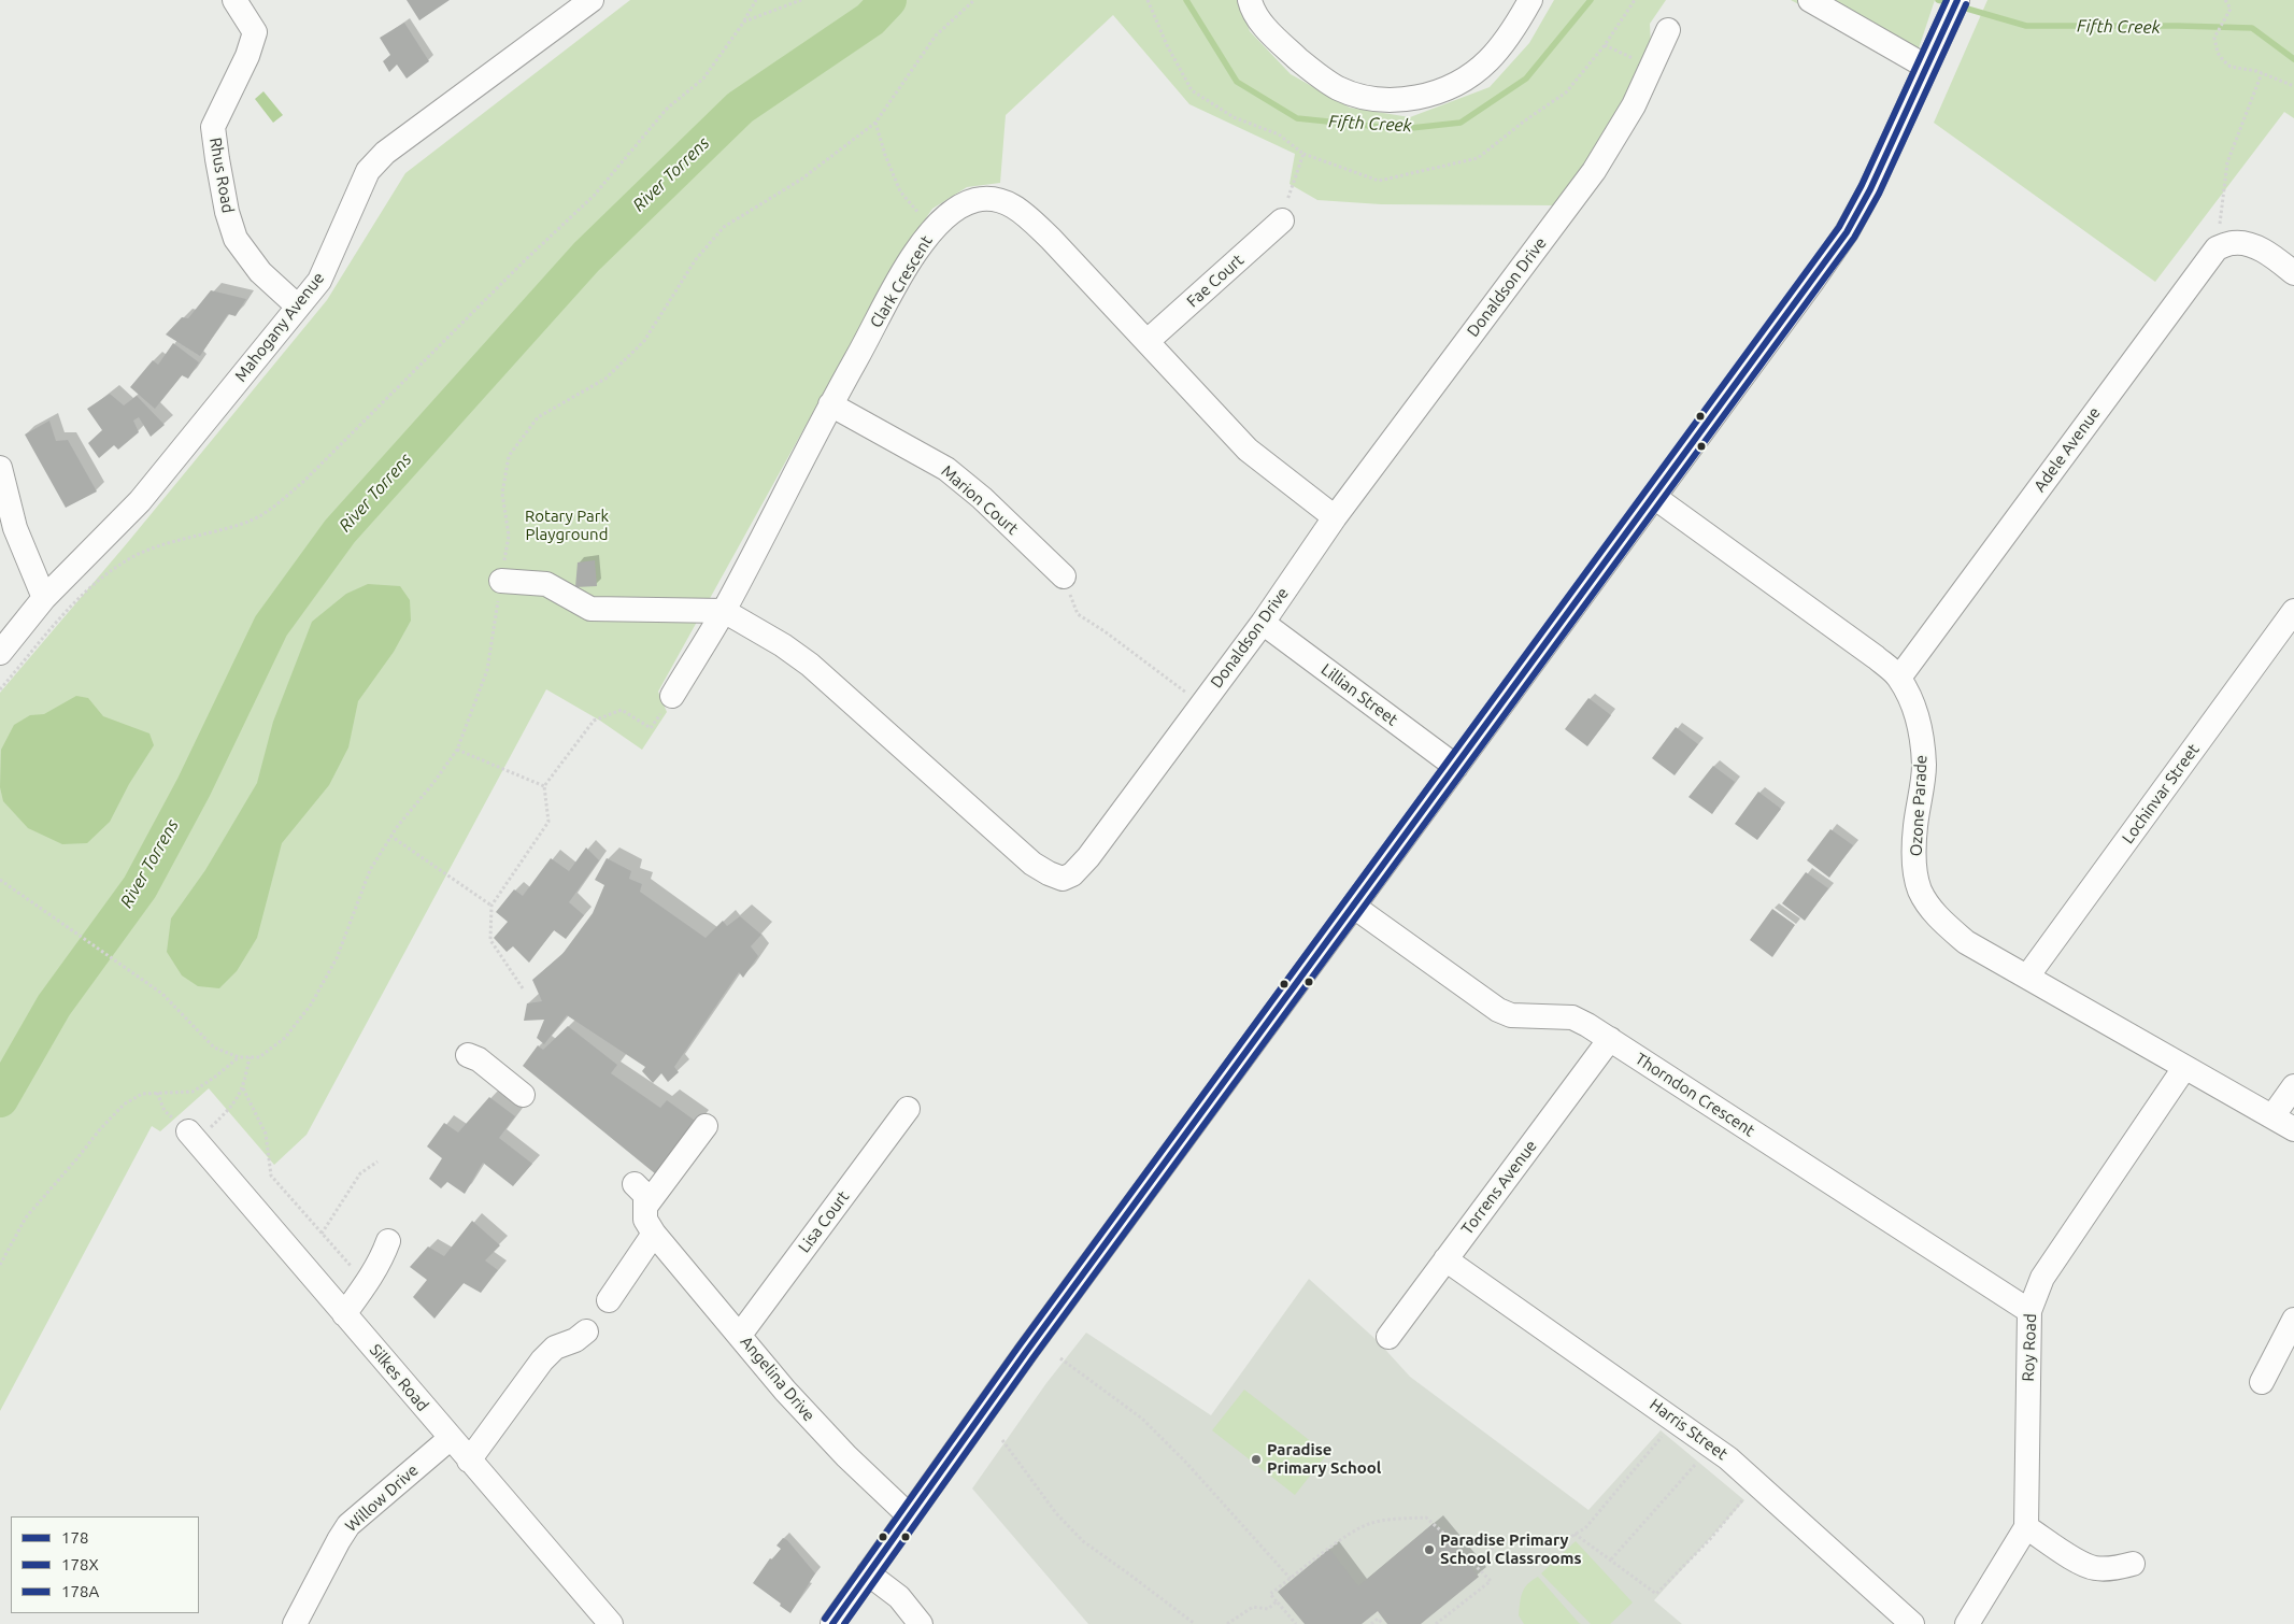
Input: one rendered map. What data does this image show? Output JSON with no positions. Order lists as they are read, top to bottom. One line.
{"streets":{"street":["Rhus Road","Fae Court","Clark Crescent","Donaldson Drive","Mahogany Avenue","Adele Avenue","Marion Court","Lillian Street","Lochinvar Street","Ozone Parade","Thorndon Crescent","Torrens Avenue","Lisa Court","Roy Road","Silkes Road","Angelina Drive","Harris Street","Willow Drive"]},"crossings":[["Rhus Road","Mahogany Avenue"],["Fae Court","Clark Crescent"],["Clark Crescent","Donaldson Drive"],["Clark Crescent","Marion Court"],["Donaldson Drive","Lillian Street"],["Adele Avenue","Ozone Parade"],["Lochinvar Street","Ozone Parade"],["Ozone Parade","Roy Road"],["Thorndon Crescent","Torrens Avenue"],["Thorndon Crescent","Roy Road"],["Torrens Avenue","Harris Street"],["Lisa Court","Angelina Drive"],["Silkes Road","Willow Drive"]],"water":["Fifth Creek","River Torrens"],"parks":["Rotary Park Playground"],"places":["Paradise Primary School","Paradise Primary School Classrooms"],"lines":["transit line 178","transit line 178A","transit line 178X"],"legend":["178","178X","178A"]}
